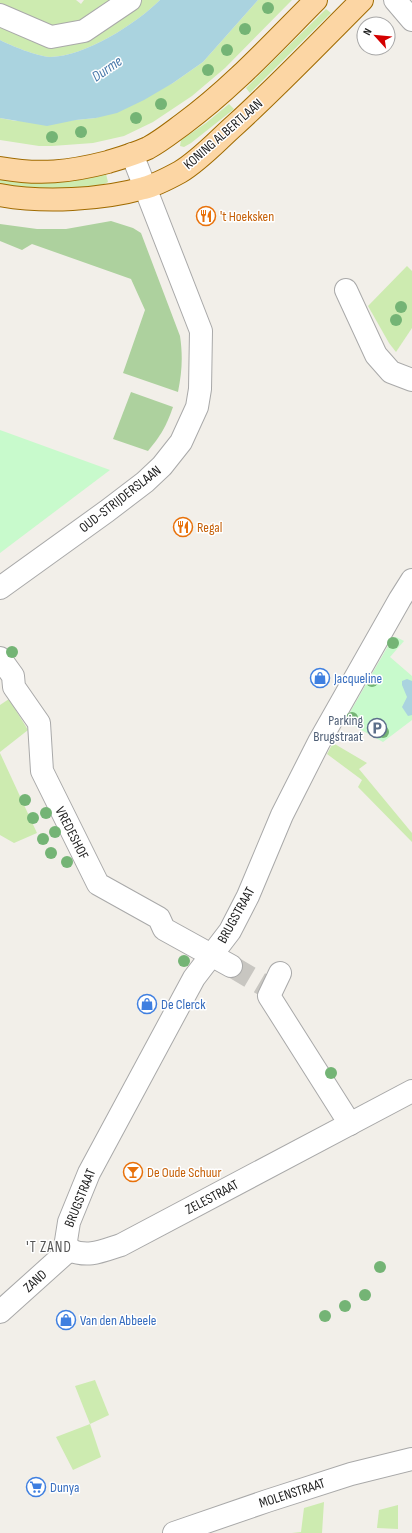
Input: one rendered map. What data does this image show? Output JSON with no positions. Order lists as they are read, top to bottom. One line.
{"streets":{"main road":["KONING ALBERTLAAN"],"street":["OUD-STRIJDERSLAAN","VREDESHOF","BRUGSTRAAT","ZELESTRAAT","ZAND","MOLENSTRAAT"]},"crossings":[["KONING ALBERTLAAN","OUD-STRIJDERSLAAN"],["VREDESHOF","BRUGSTRAAT"],["BRUGSTRAAT","ZELESTRAAT"],["BRUGSTRAAT","ZAND"],["ZELESTRAAT","ZAND"]],"districts":["'T ZAND"],"water":["Durme"],"places":{"restaurant":["'t Hoeksken","Regal"],"shop":["Jacqueline","De Clerck","Van den Abbeele"],"parking":["Parking Brugstraat"],"bar":["De Oude Schuur"],"supermarket":["Dunya"]},"north":"top left"}
